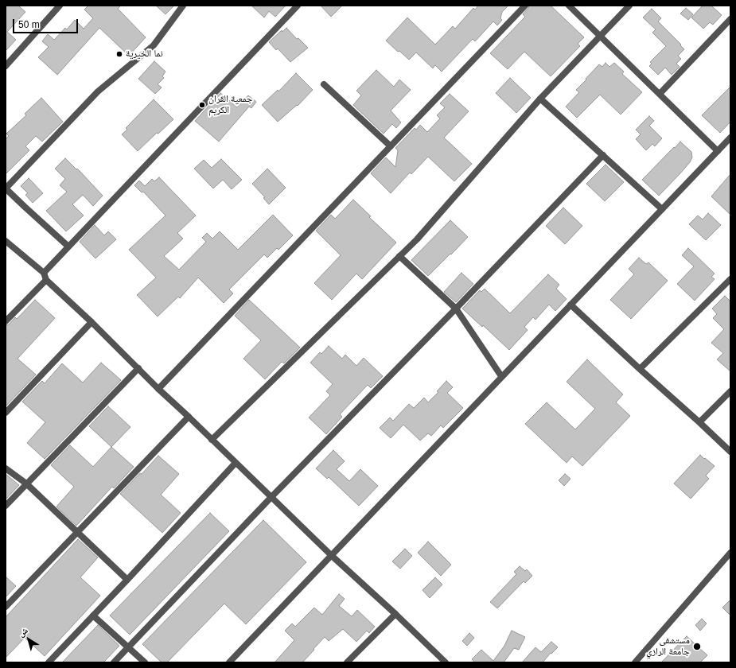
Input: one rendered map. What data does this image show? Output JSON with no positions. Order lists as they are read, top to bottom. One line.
{"places":["نما الخيرية","جمعية القران الكريم","مستشفى جامعة الرازي"],"scale_bar":"50 m","north":"top left"}
